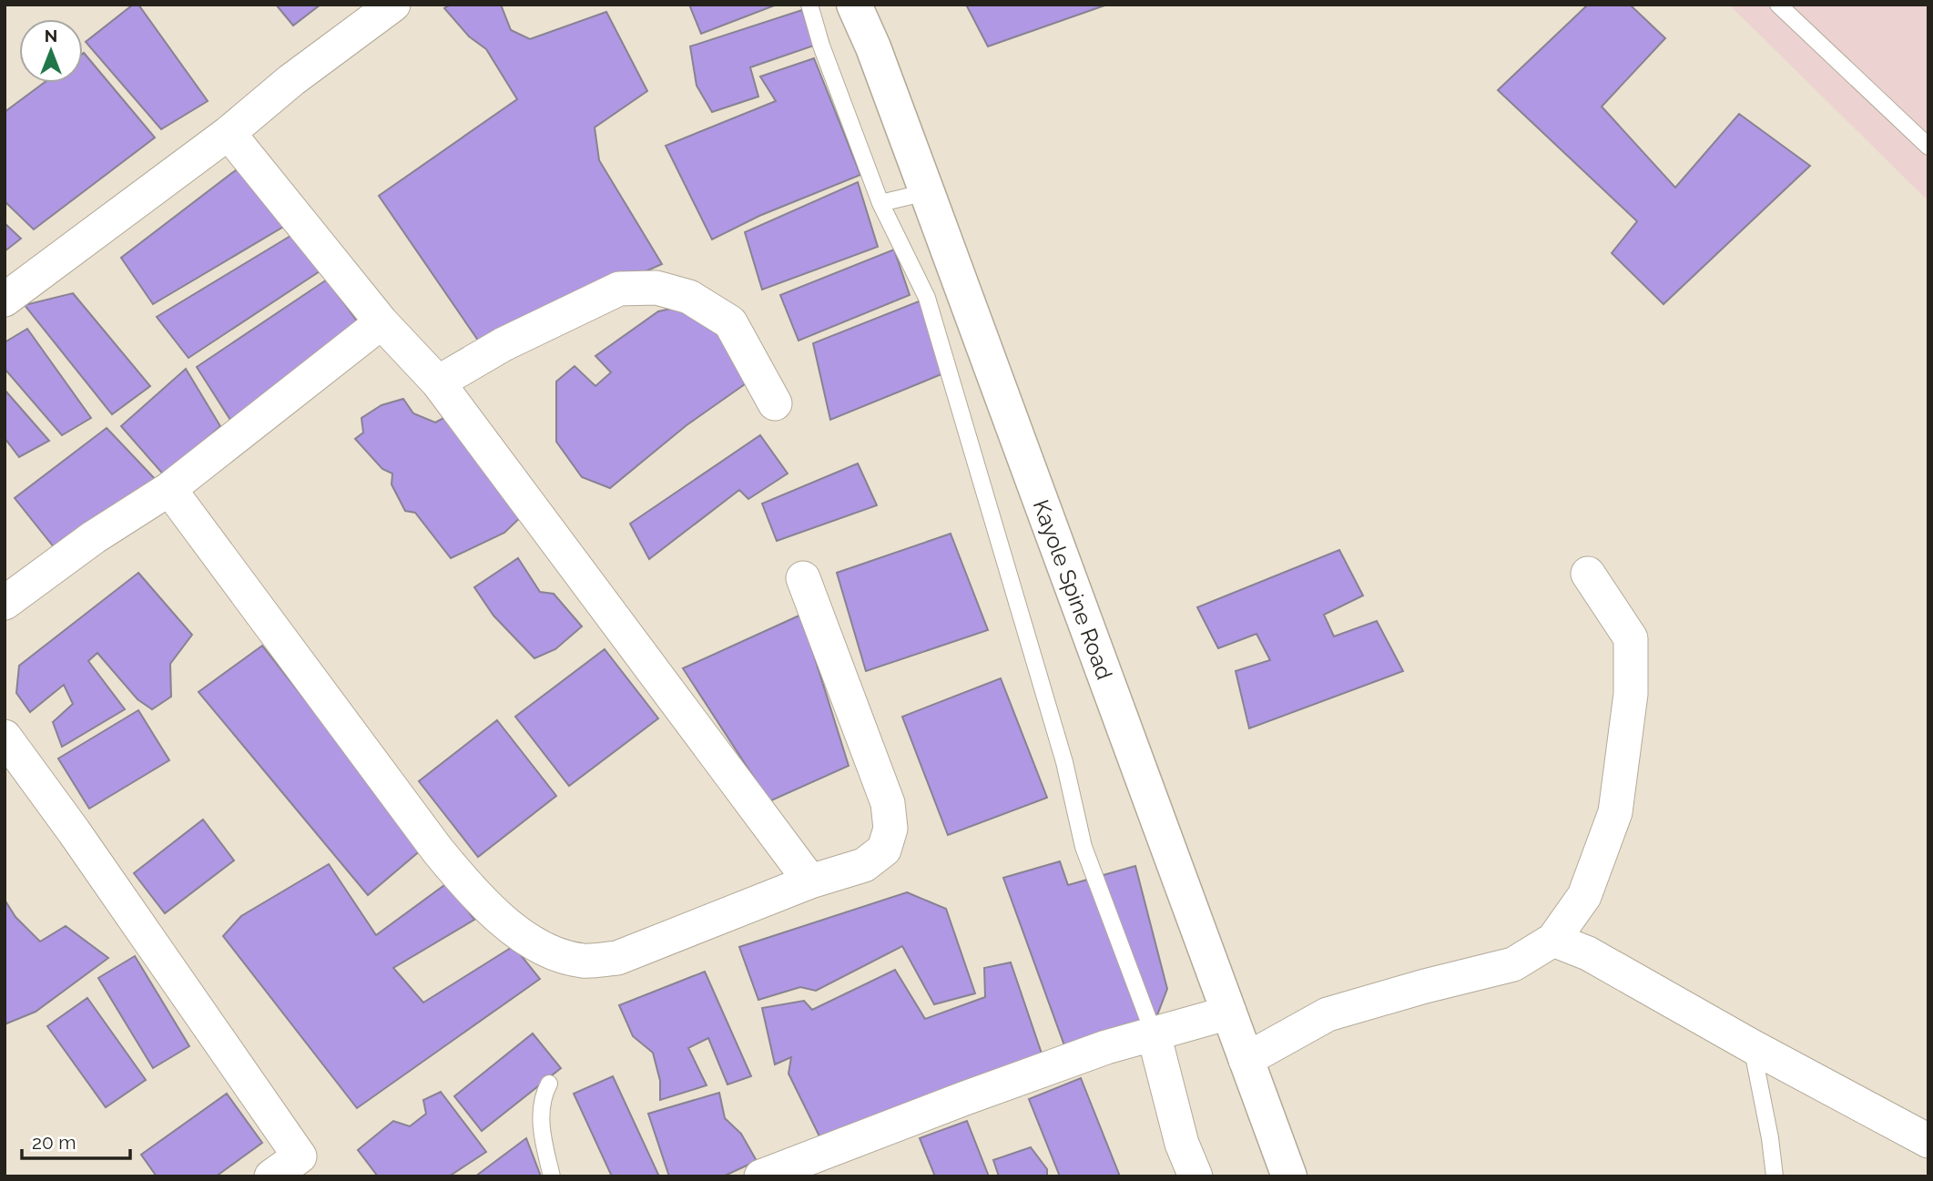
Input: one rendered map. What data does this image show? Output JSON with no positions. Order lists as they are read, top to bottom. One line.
{"streets":{"street":["Kayole Spine Road"]},"scale_bar":"20 m","north":"top"}
